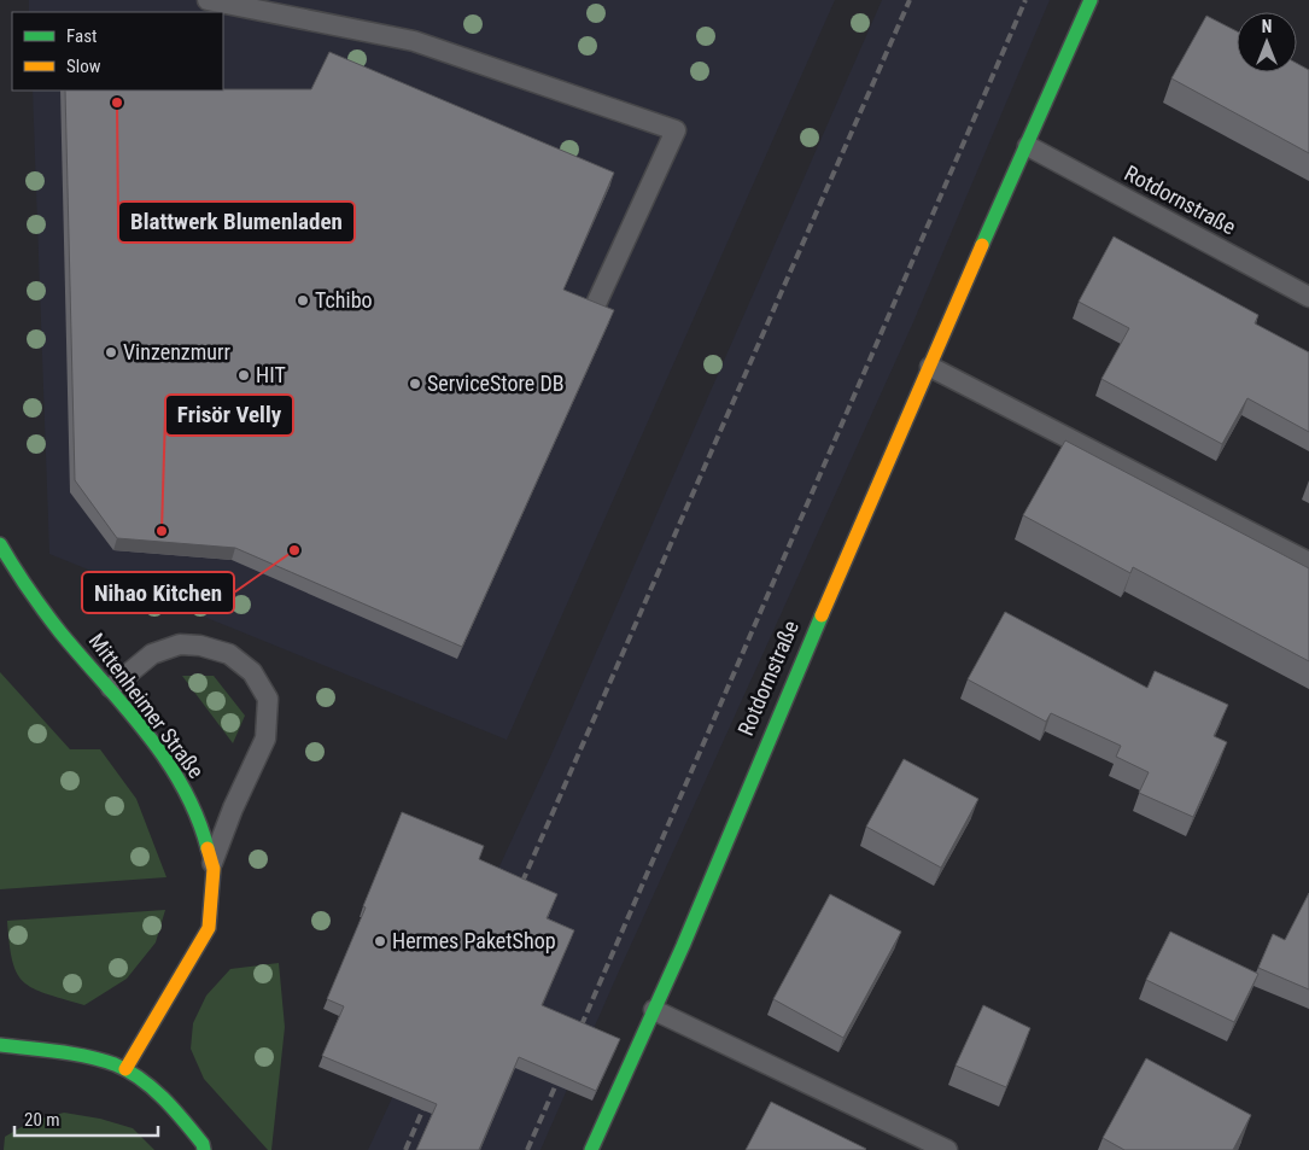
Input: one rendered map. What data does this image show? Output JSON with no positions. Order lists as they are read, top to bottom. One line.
{"streets":{"street":["Rotdornstraße","Mittenheimer Straße"]},"places":["Blattwerk Blumenladen","Tchibo","Vinzenzmurr","HIT","ServiceStore DB","Frisör Velly","Nihao Kitchen","Hermes PaketShop"],"legend":["Fast","Slow"],"scale_bar":"20 m","north":"top"}
